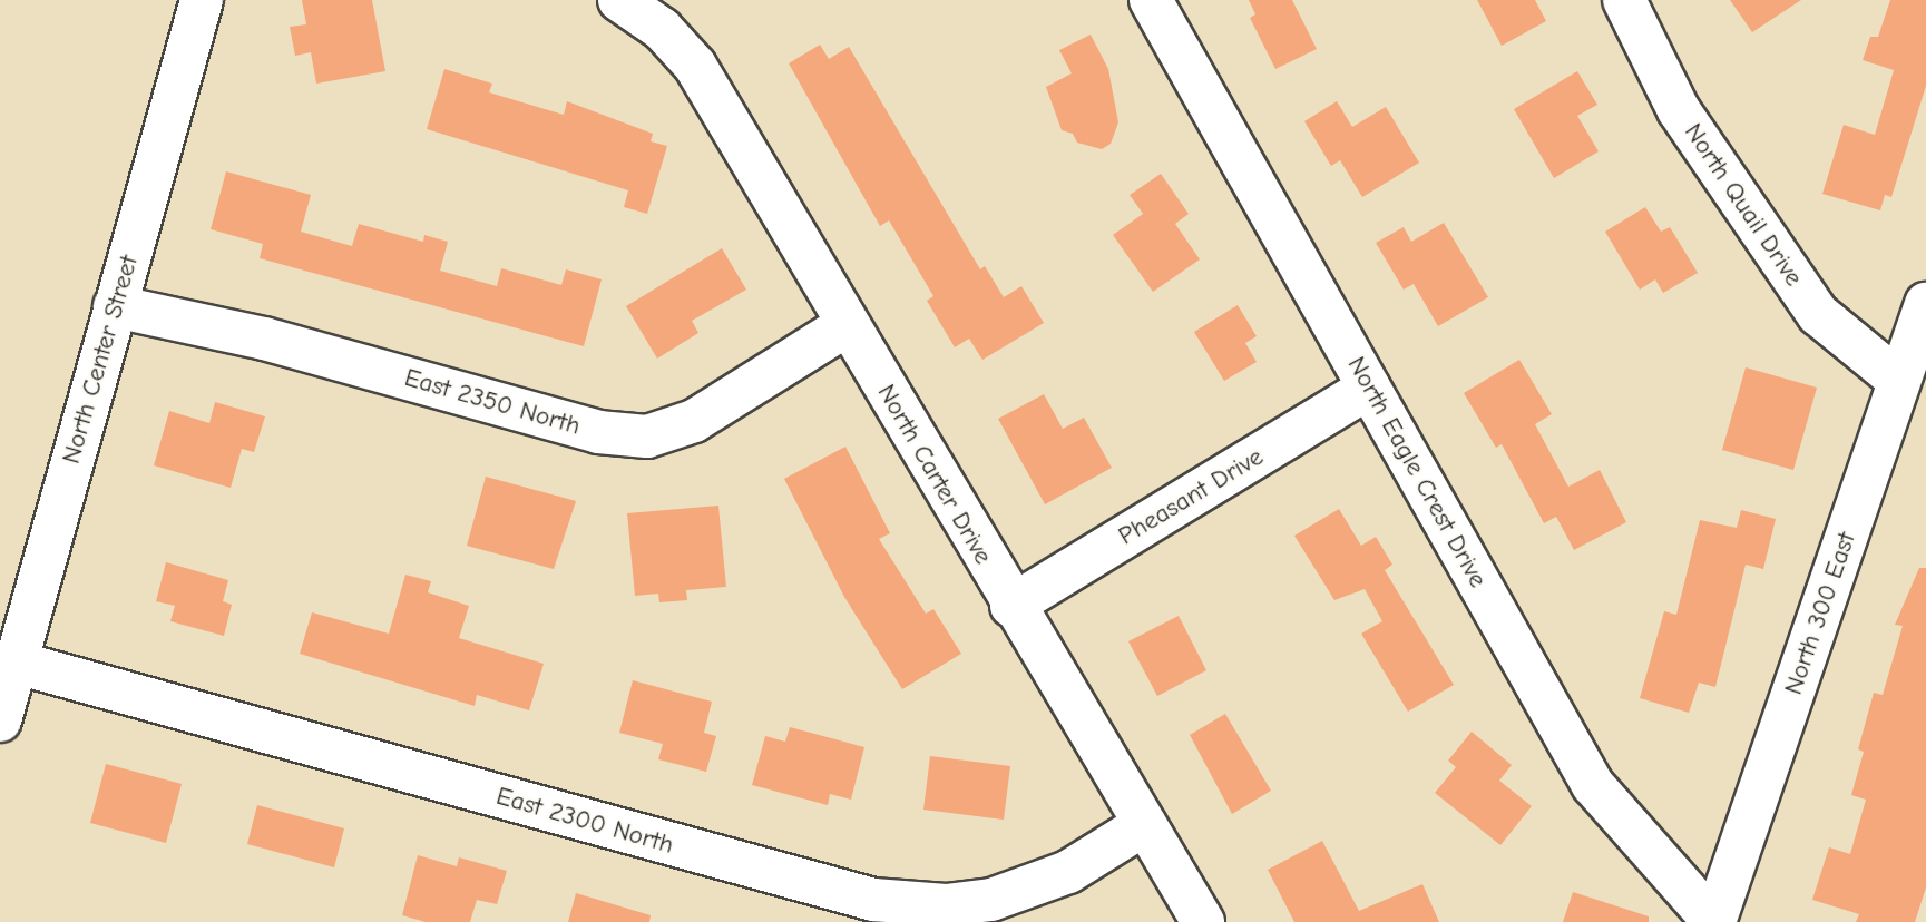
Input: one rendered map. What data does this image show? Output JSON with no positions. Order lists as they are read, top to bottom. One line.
{"streets":{"street":["North Quail Drive","North Center Street","East 2350 North","North Eagle Crest Drive","North Carter Drive","Pheasant Drive","North 300 East","East 2300 North"]},"crossings":[["North Quail Drive","North 300 East"],["North Center Street","East 2350 North"],["North Center Street","East 2300 North"],["East 2350 North","North Carter Drive"],["North Eagle Crest Drive","Pheasant Drive"],["North Eagle Crest Drive","North 300 East"],["North Carter Drive","Pheasant Drive"],["North Carter Drive","East 2300 North"]]}
